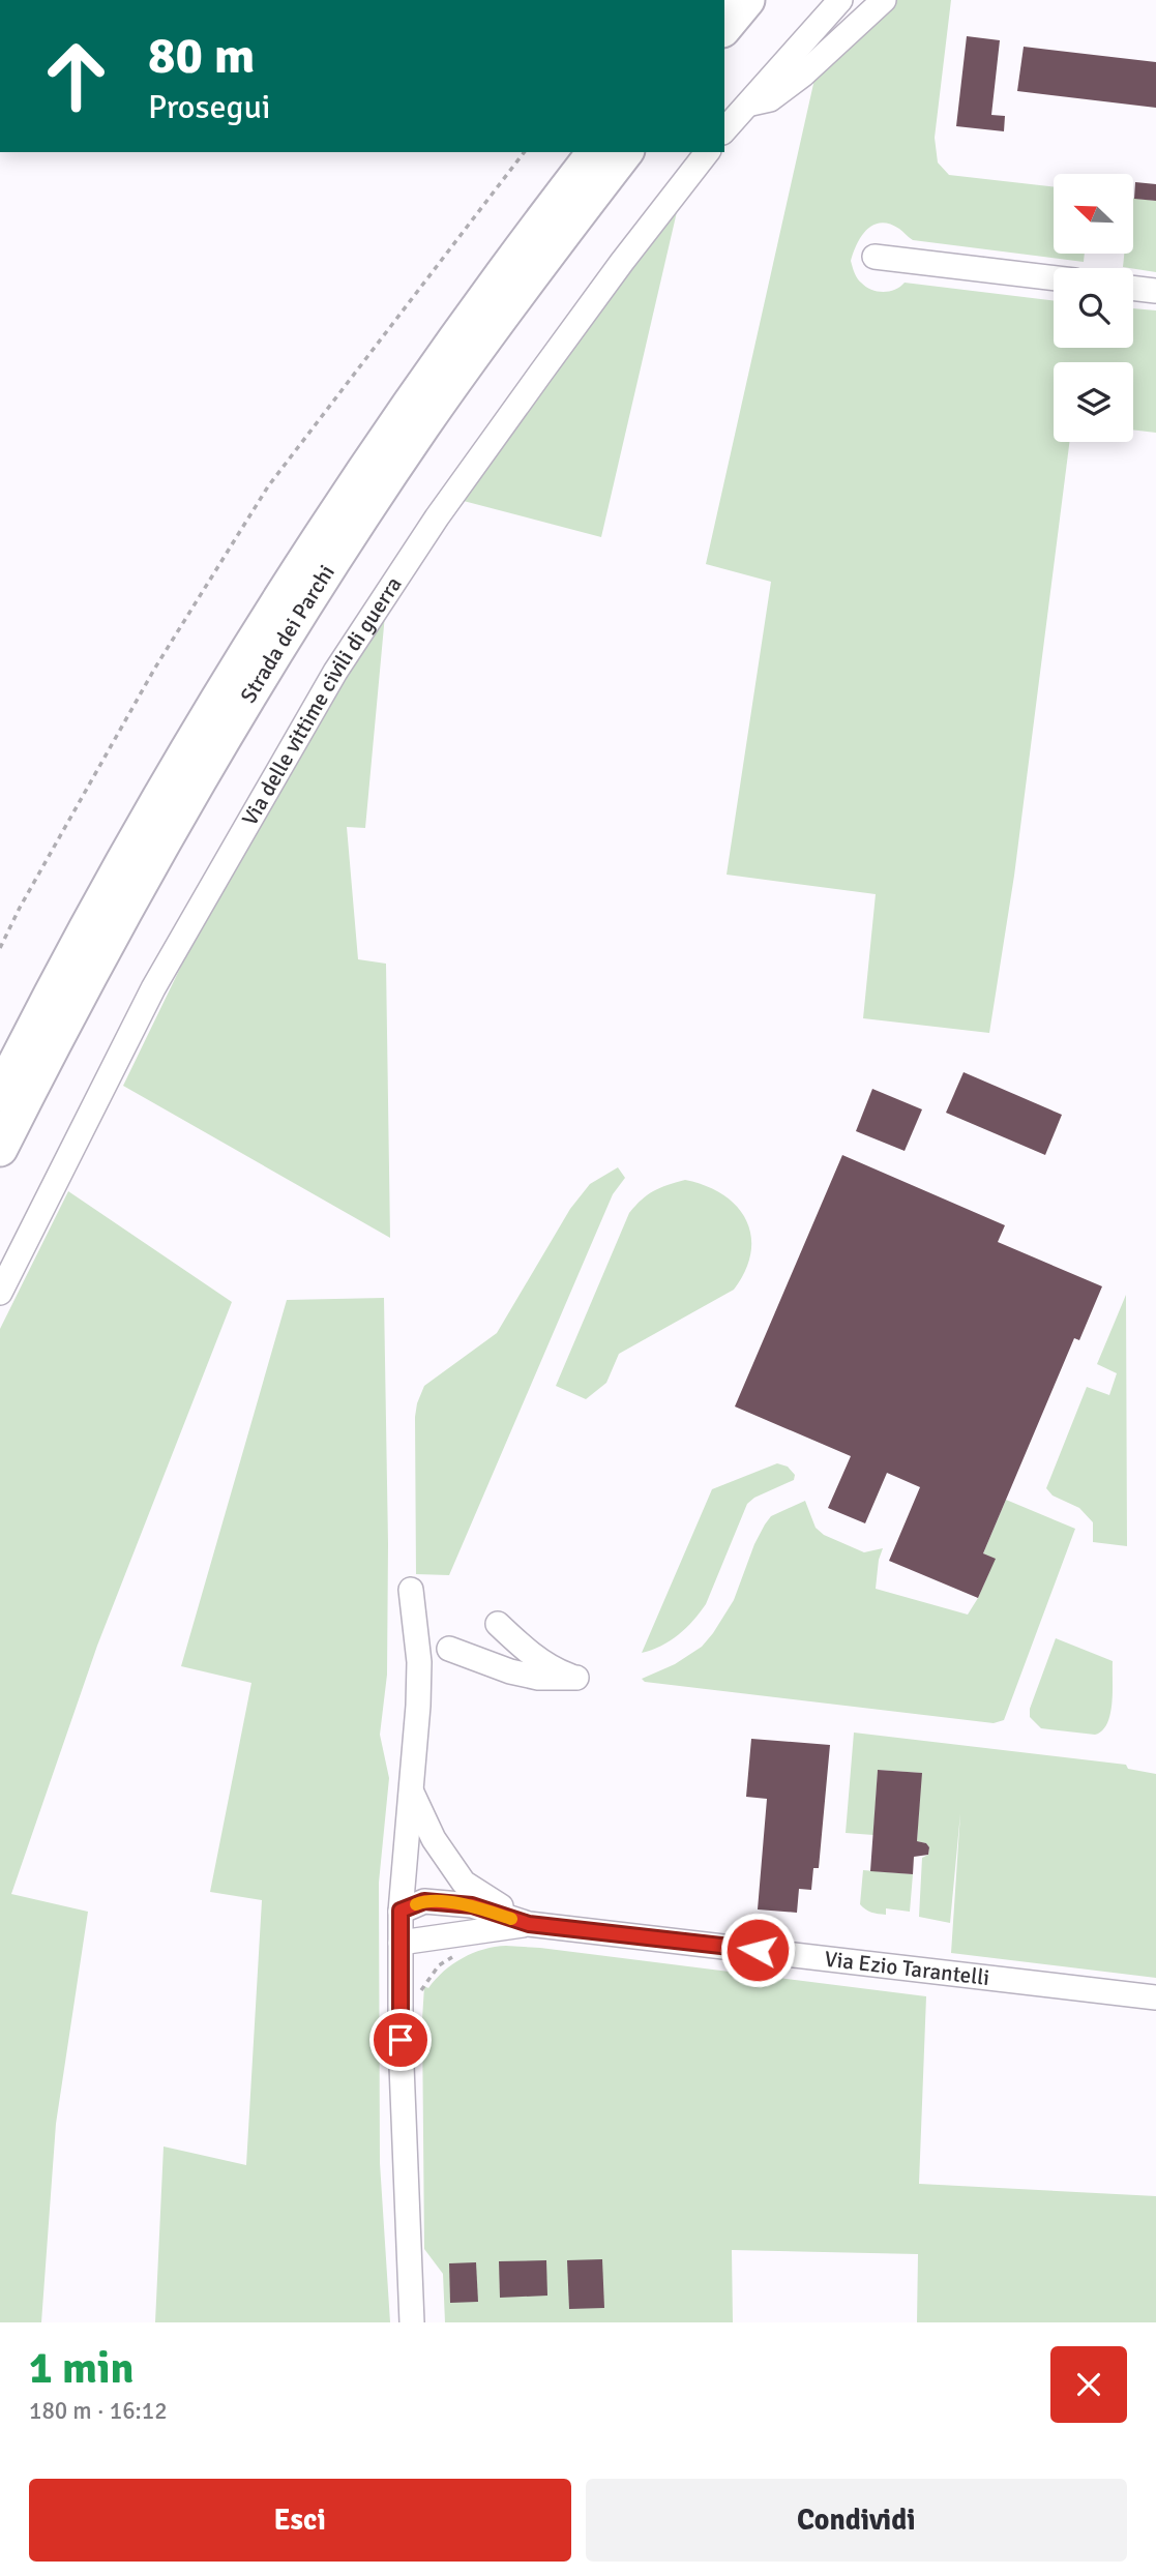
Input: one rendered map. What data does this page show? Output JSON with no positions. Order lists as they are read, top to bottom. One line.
{"streets":{"highway":["Strada dei Parchi"],"street":["Via delle vittime civili di guerra","Via Ezio Tarantelli"]},"north":"top left","page":{"turn":["80 m","Prosegui"],"heading":["1 min","180 m · 16:12"],"buttons":["Esci","Condividi"]}}
